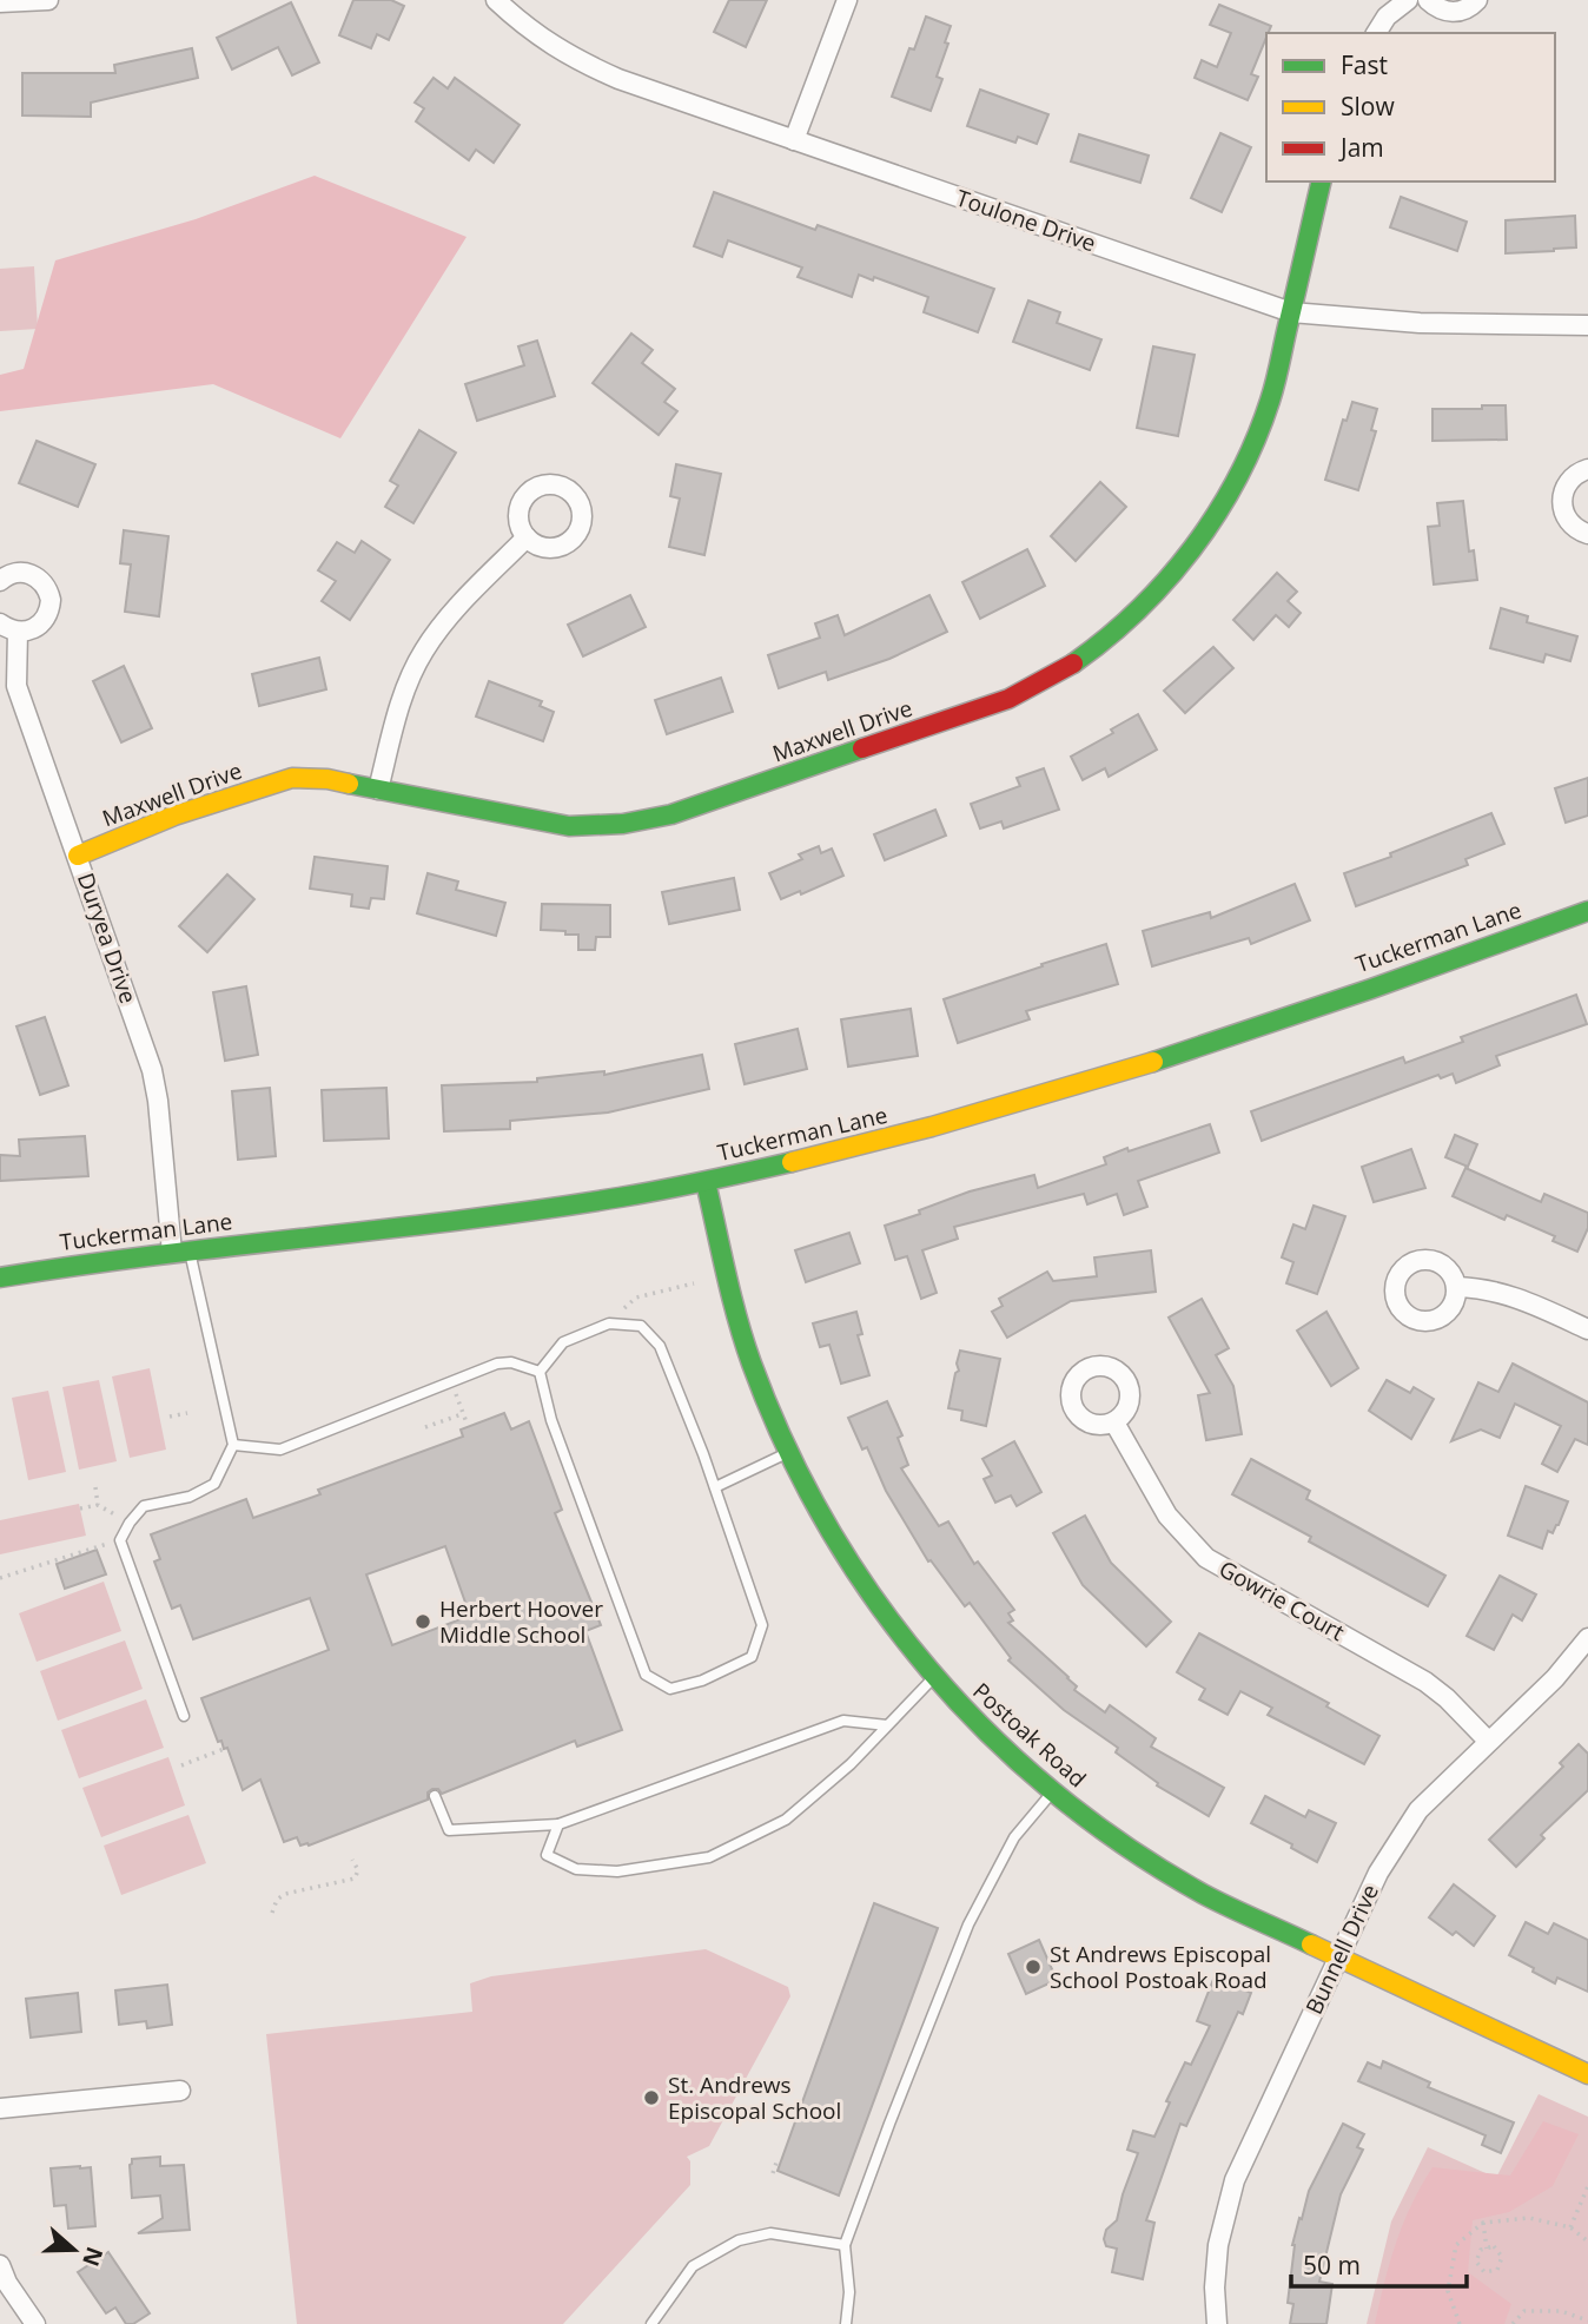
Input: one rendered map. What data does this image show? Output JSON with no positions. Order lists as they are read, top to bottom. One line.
{"streets":{"street":["Toulone Drive","Maxwell Drive","Tuckerman Lane","Duryea Drive","Gowrie Court","Postoak Road","Bunnell Drive"]},"crossings":[["Toulone Drive","Maxwell Drive"],["Maxwell Drive","Duryea Drive"],["Tuckerman Lane","Duryea Drive"],["Tuckerman Lane","Postoak Road"],["Gowrie Court","Bunnell Drive"],["Postoak Road","Bunnell Drive"]],"places":["Herbert Hoover Middle School","St Andrews Episcopal School Postoak Road","St. Andrews Episcopal School"],"legend":["Fast","Slow","Jam"],"scale_bar":"50 m","north":"right"}
